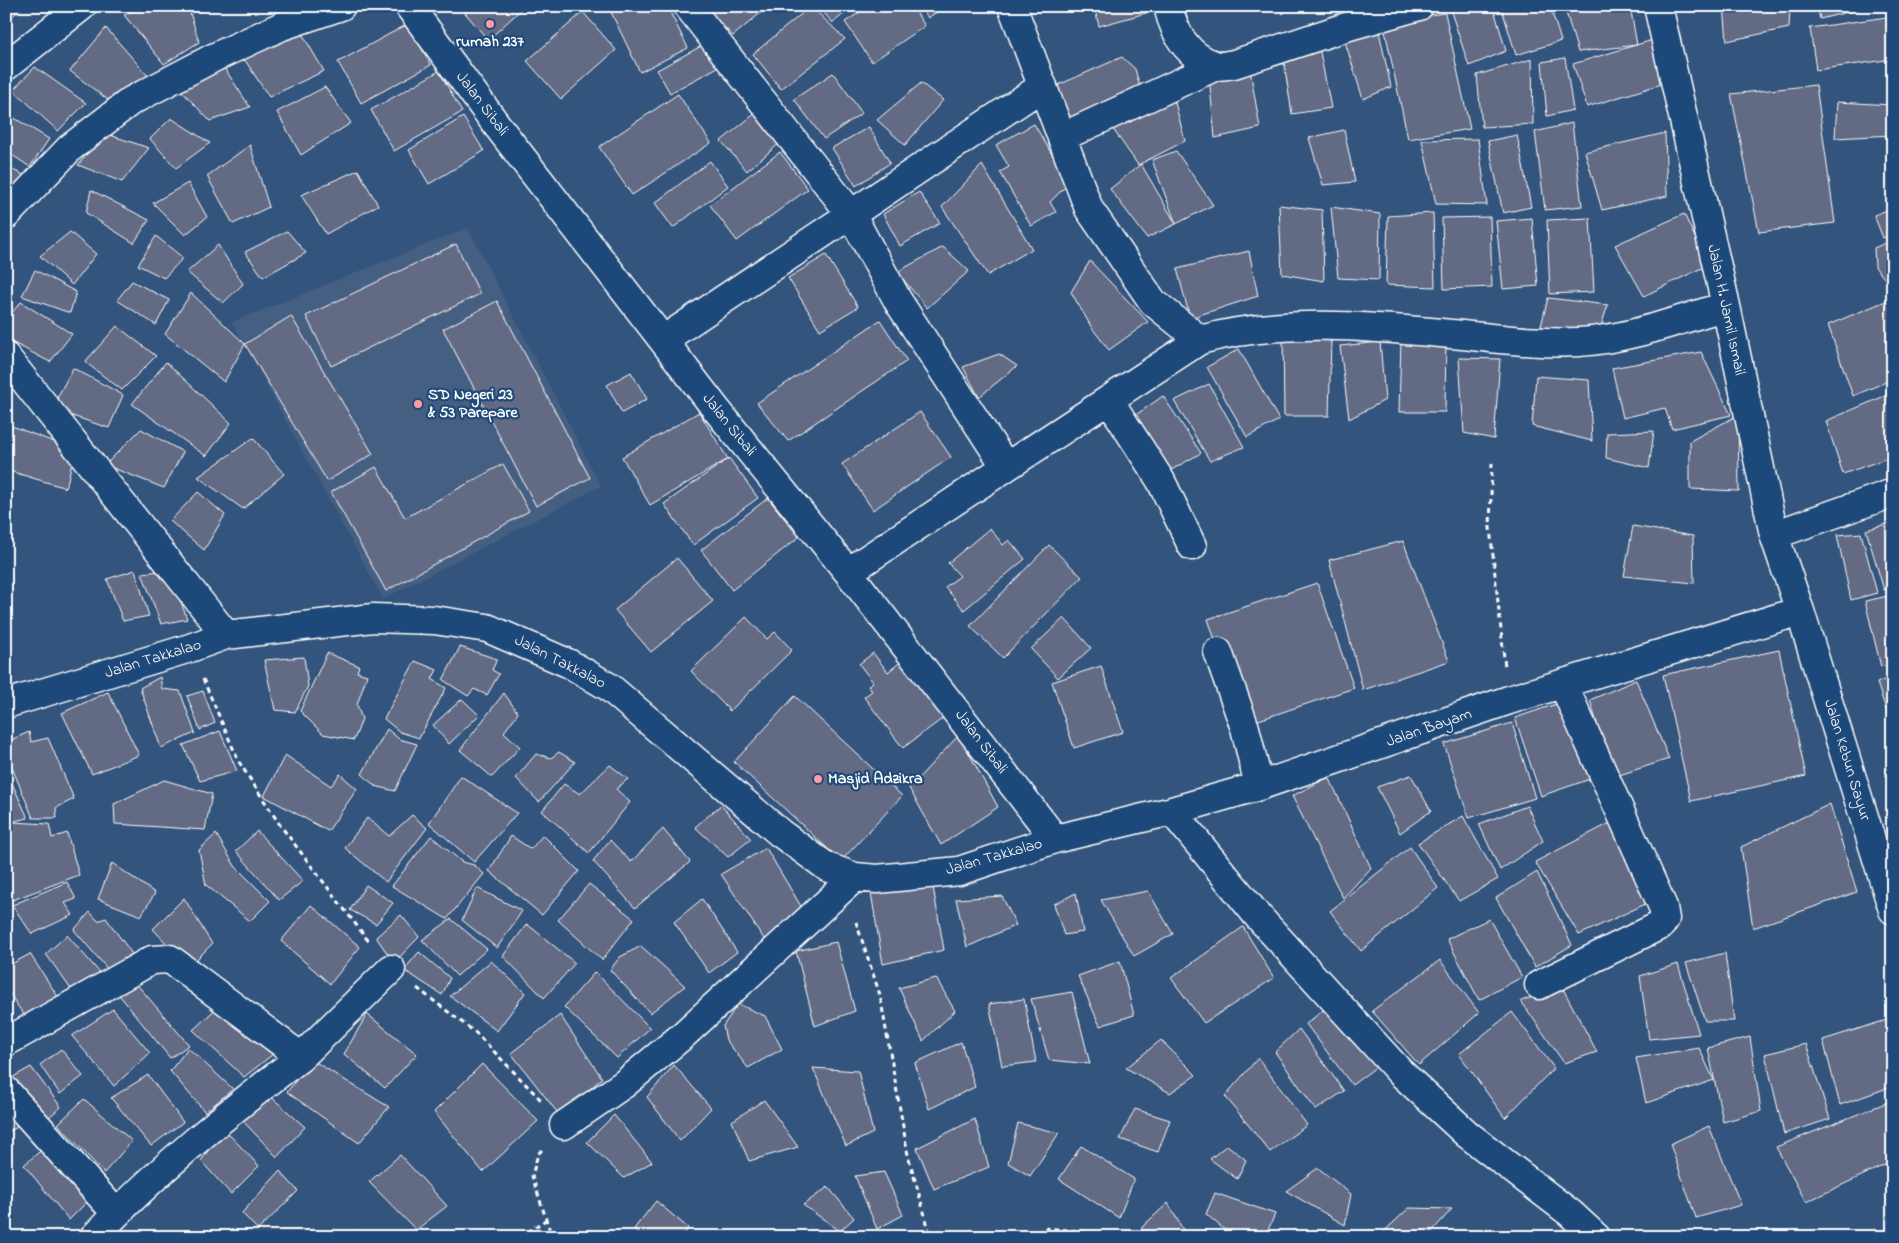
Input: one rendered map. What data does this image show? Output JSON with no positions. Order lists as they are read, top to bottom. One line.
{"streets":{"street":["Jalan Sibali","Jalan H. Jamil Ismail","Jalan Takkalao","Jalan Bayam","Jalan Kebun Sayur"]},"crossings":[["Jalan Sibali","Jalan Takkalao"],["Jalan Sibali","Jalan Bayam"],["Jalan H. Jamil Ismail","Jalan Bayam"],["Jalan H. Jamil Ismail","Jalan Kebun Sayur"],["Jalan Takkalao","Jalan Bayam"],["Jalan Bayam","Jalan Kebun Sayur"]],"places":["rumah 237","SD Negeri 23 & 53 Parepare","Masjid Adzikra"]}
